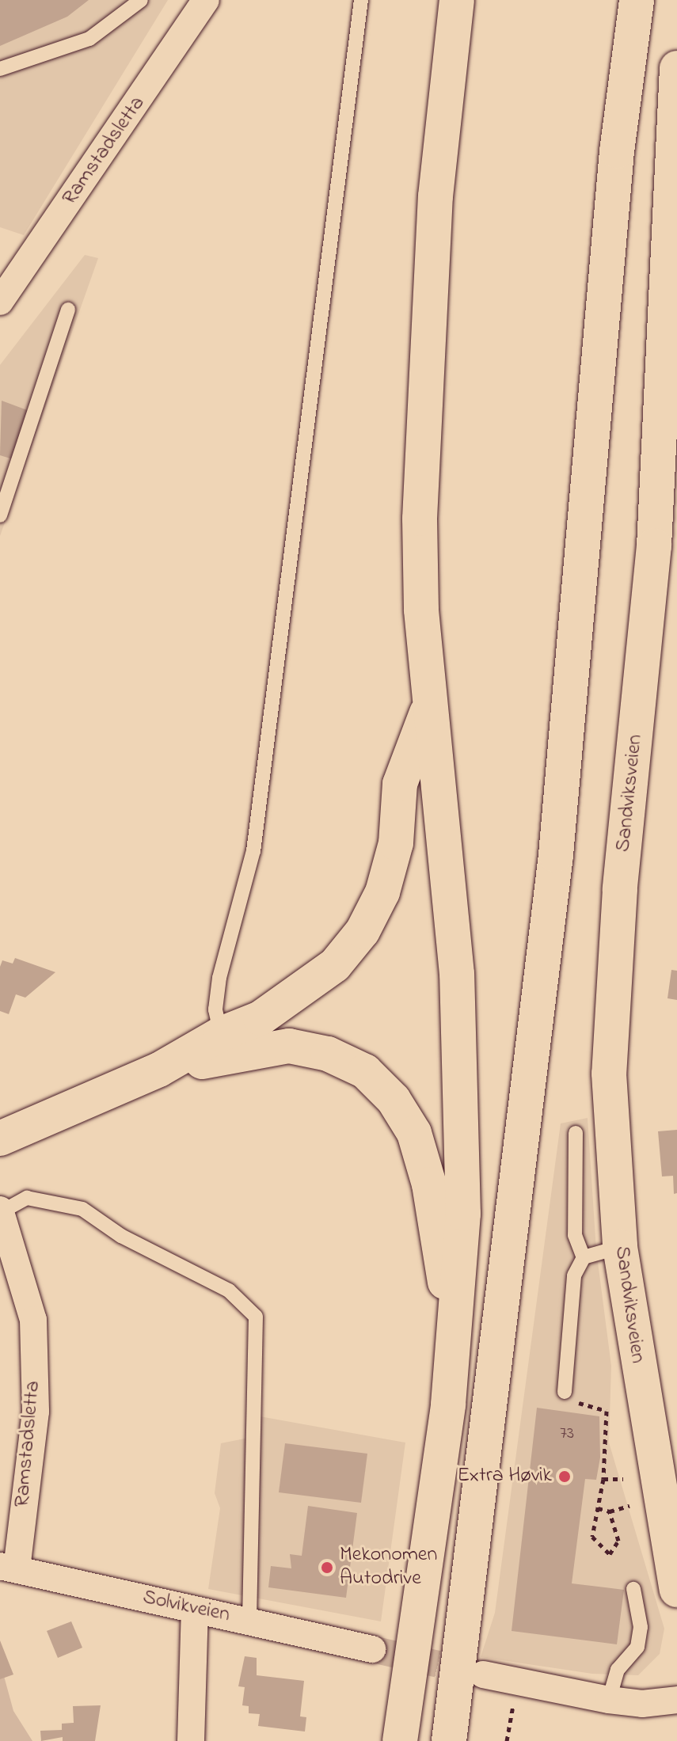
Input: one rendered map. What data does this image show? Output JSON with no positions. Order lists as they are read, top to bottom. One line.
{"streets":{"main road":["Sandviksveien"],"street":["Ramstadsletta","Solvikveien"]},"crossings":[["Ramstadsletta","Solvikveien"]],"places":["Extra Høvik","Mekonomen Autodrive"],"house_numbers":["73"]}
